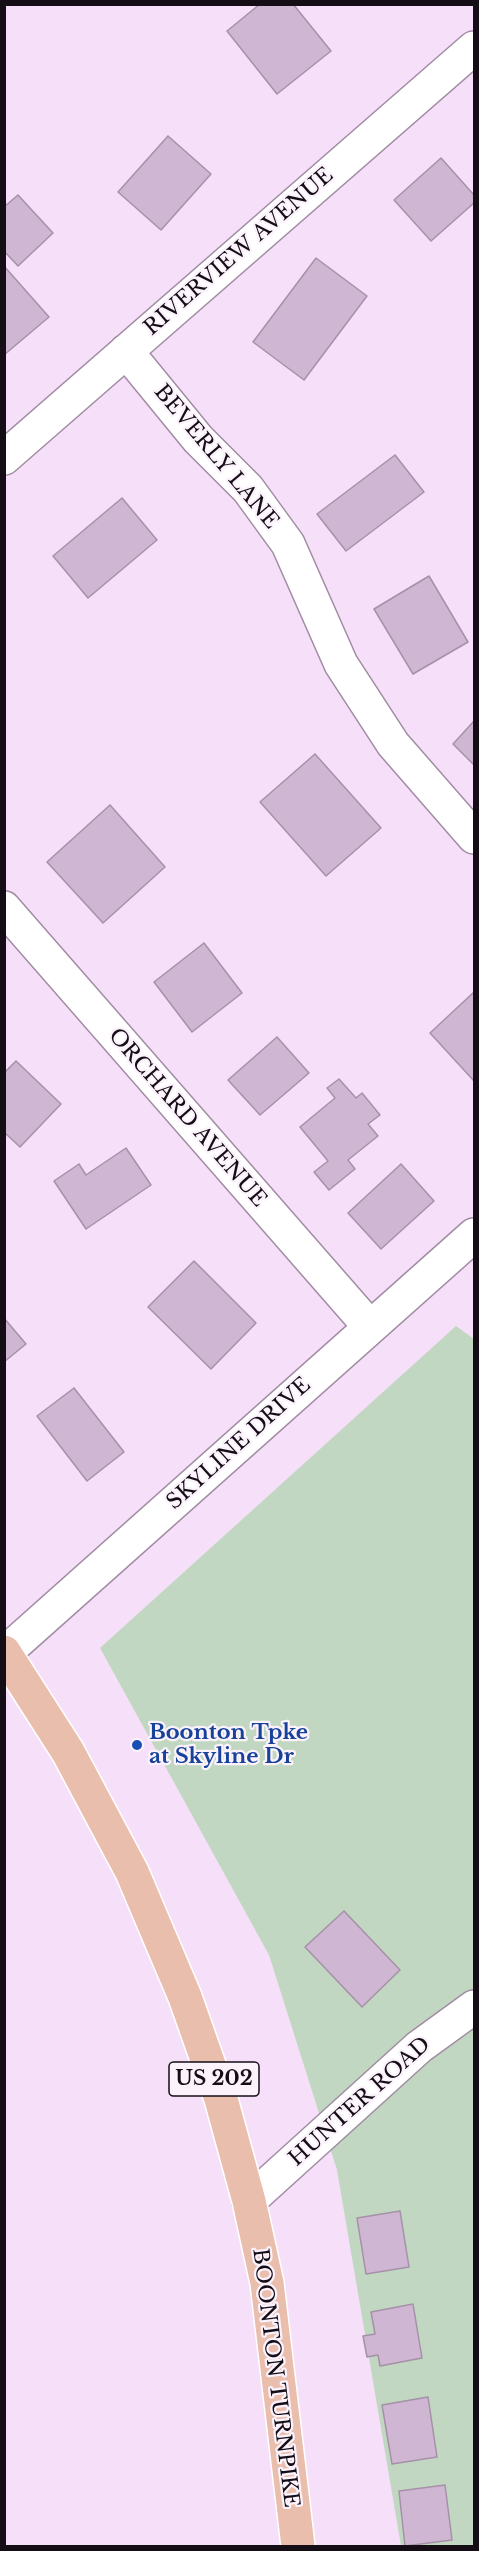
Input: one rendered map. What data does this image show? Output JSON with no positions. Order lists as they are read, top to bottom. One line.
{"streets":{"main road":["US 202","BOONTON TURNPIKE"],"street":["RIVERVIEW AVENUE","BEVERLY LANE","ORCHARD AVENUE","SKYLINE DRIVE","HUNTER ROAD"]},"crossings":[["RIVERVIEW AVENUE","BEVERLY LANE"],["ORCHARD AVENUE","SKYLINE DRIVE"],["SKYLINE DRIVE","BOONTON TURNPIKE"],["HUNTER ROAD","BOONTON TURNPIKE"]],"places":["Boonton Tpke at Skyline Dr"]}
